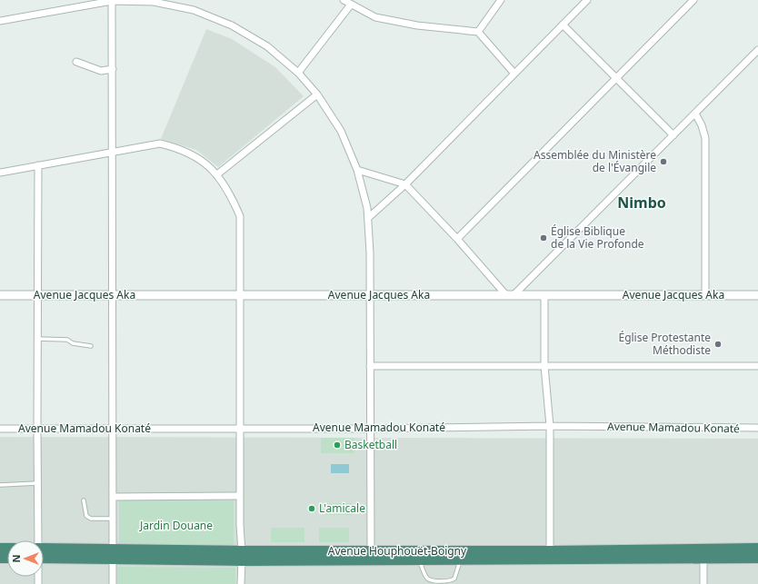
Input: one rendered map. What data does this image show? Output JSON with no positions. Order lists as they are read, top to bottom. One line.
{"streets":{"highway":["Avenue Houphouët-Boigny"],"street":["Avenue Jacques Aka","Avenue Mamadou Konaté"]},"districts":["Nimbo"],"parks":["Jardin Douane"],"places":["Assemblée du Ministère de l'Évangile","Église Biblique de la Vie Profonde","Église Protestante Méthodiste","Basketball","L'amicale"],"north":"left"}
